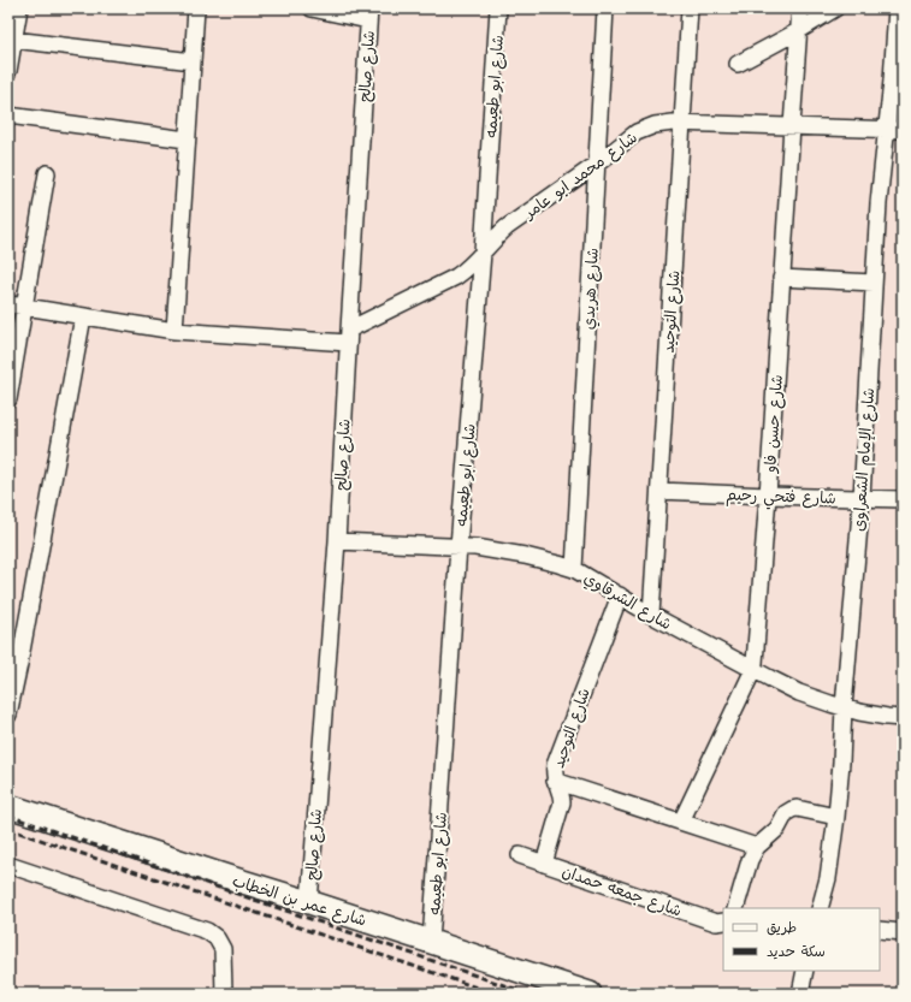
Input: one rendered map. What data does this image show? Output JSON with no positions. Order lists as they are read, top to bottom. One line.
{"streets":{"main road":["شارع عمر بن الخطاب"],"street":["شارع صالح","شارع ابو طعيمه","شارع محمد ابو عامر","شارع هريدي","شارع التوحيد","شارع حسن فاو","شارع الإمام الشعراوى","شارع فتحي رحيم","شارع الشرقاوي","شارع جمعه حمدان"]},"crossings":[["شارع صالح","شارع محمد ابو عامر"],["شارع صالح","شارع الشرقاوي"],["شارع صالح","شارع عمر بن الخطاب"],["شارع ابو طعيمه","شارع محمد ابو عامر"],["شارع ابو طعيمه","شارع الشرقاوي"],["شارع ابو طعيمه","شارع عمر بن الخطاب"],["شارع محمد ابو عامر","شارع هريدي"],["شارع محمد ابو عامر","شارع التوحيد"],["شارع محمد ابو عامر","شارع حسن فاو"],["شارع محمد ابو عامر","شارع الإمام الشعراوى"],["شارع هريدي","شارع الشرقاوي"],["شارع التوحيد","شارع فتحي رحيم"],["شارع التوحيد","شارع الشرقاوي"],["شارع التوحيد","شارع جمعه حمدان"],["شارع حسن فاو","شارع فتحي رحيم"],["شارع حسن فاو","شارع الشرقاوي"],["شارع الإمام الشعراوى","شارع فتحي رحيم"],["شارع الإمام الشعراوى","شارع الشرقاوي"]],"legend":["طريق","سكة حديد"]}
